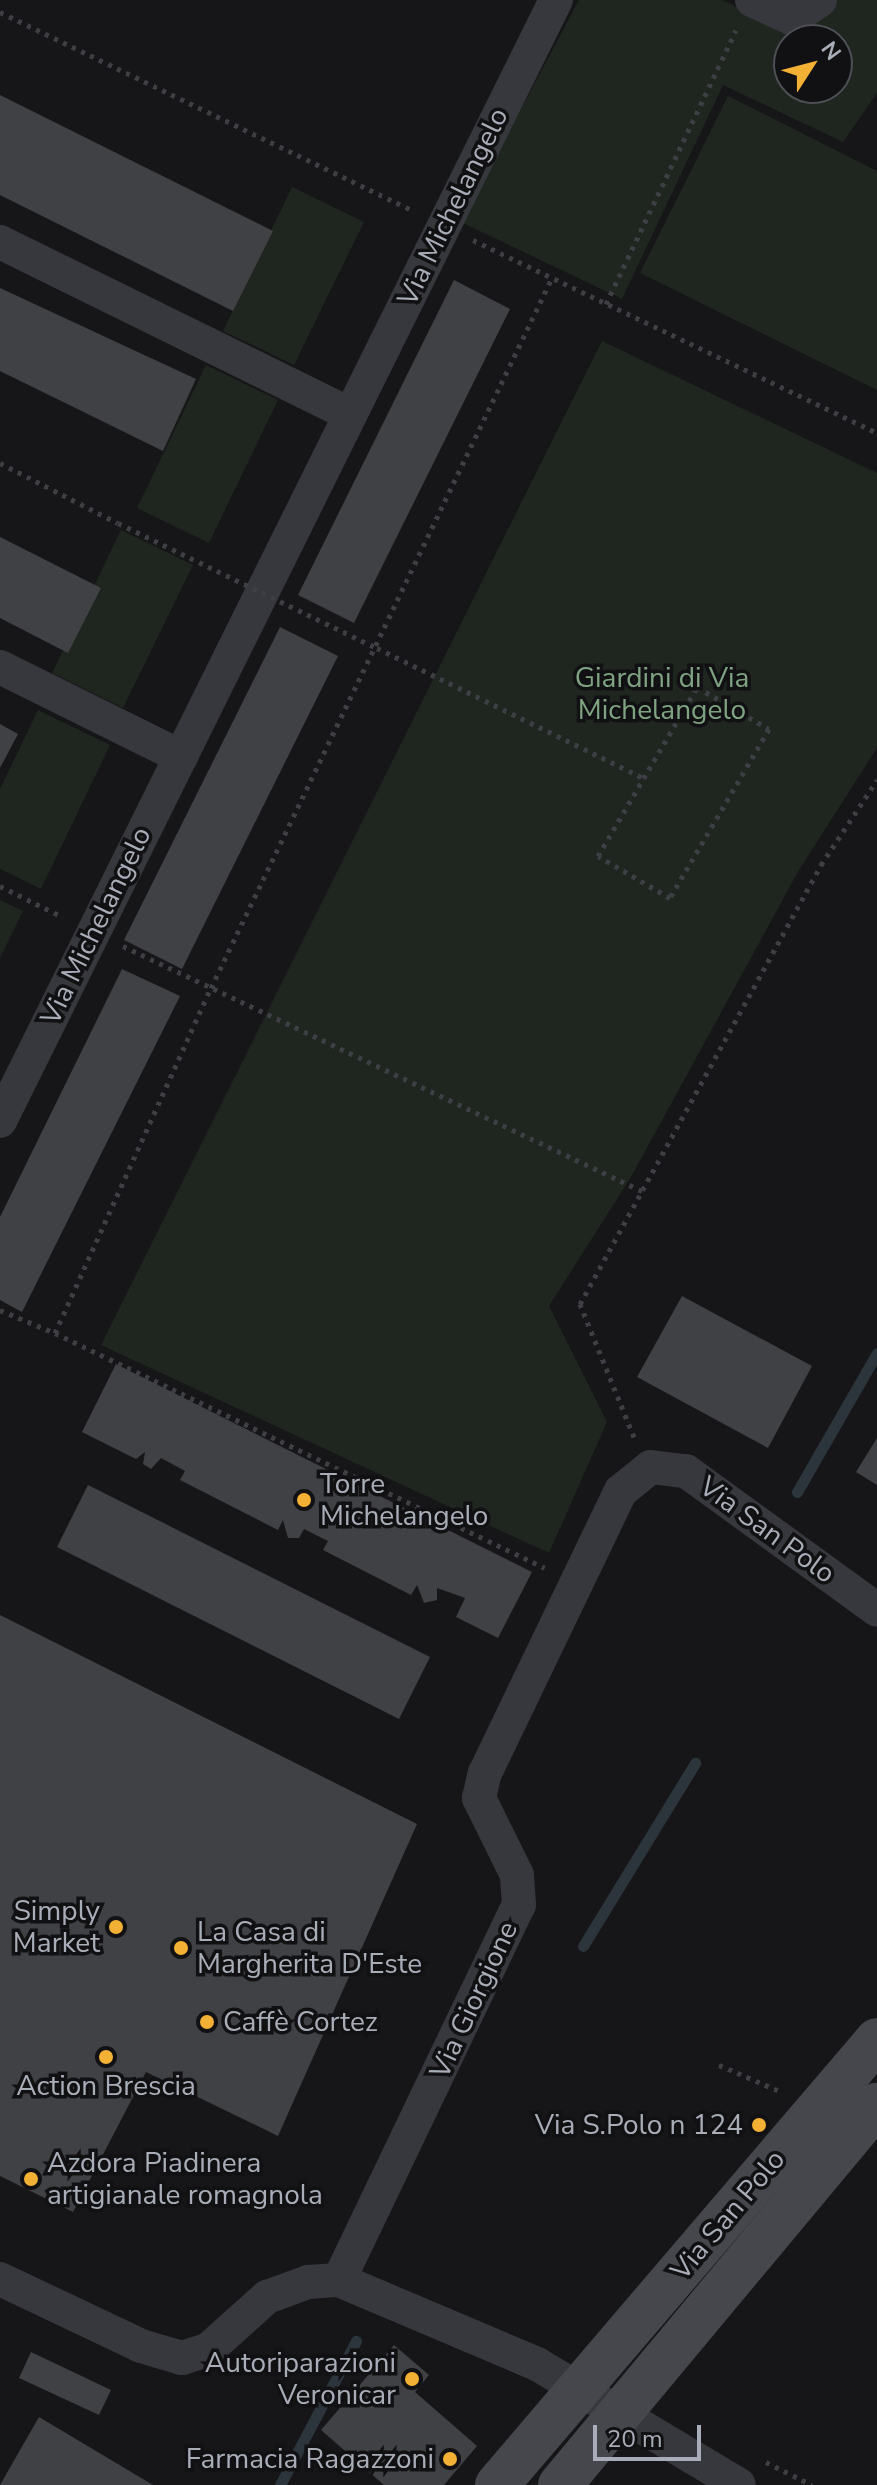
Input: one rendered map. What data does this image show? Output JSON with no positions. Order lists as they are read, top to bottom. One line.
{"streets":{"main road":["Via San Polo"],"street":["Via Michelangelo","Via Giorgione"]},"crossings":[["Via San Polo","Via Giorgione"]],"parks":["Giardini di Via Michelangelo"],"places":["Torre Michelangelo","Simply Market","La Casa di Margherita D'Este","Caffè Cortez","Action Brescia","Via S.Polo n 124","Azdora Piadinera artigianale romagnola","Autoriparazioni Veronicar","Farmacia Ragazzoni"],"scale_bar":"20 m","north":"top right"}
